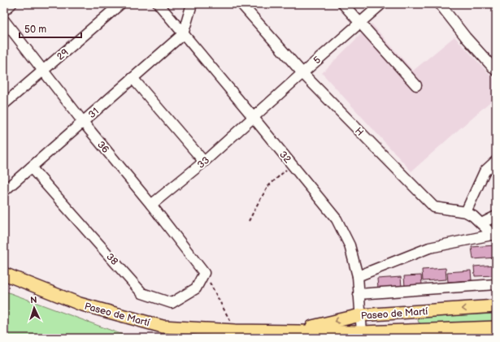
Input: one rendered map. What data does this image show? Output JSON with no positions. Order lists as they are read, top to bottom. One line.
{"streets":{"main road":["Paseo de Martí"],"street":["29","5","31","H","36","32","33","38"]},"crossings":[["29","36"],["5","H"],["5","32"],["5","33"],["31","36"],["31","32"],["31","38"],["36","33"],["36","38"],["32","33"],["32","Paseo de Martí"]],"scale_bar":"50 m","north":"top"}
